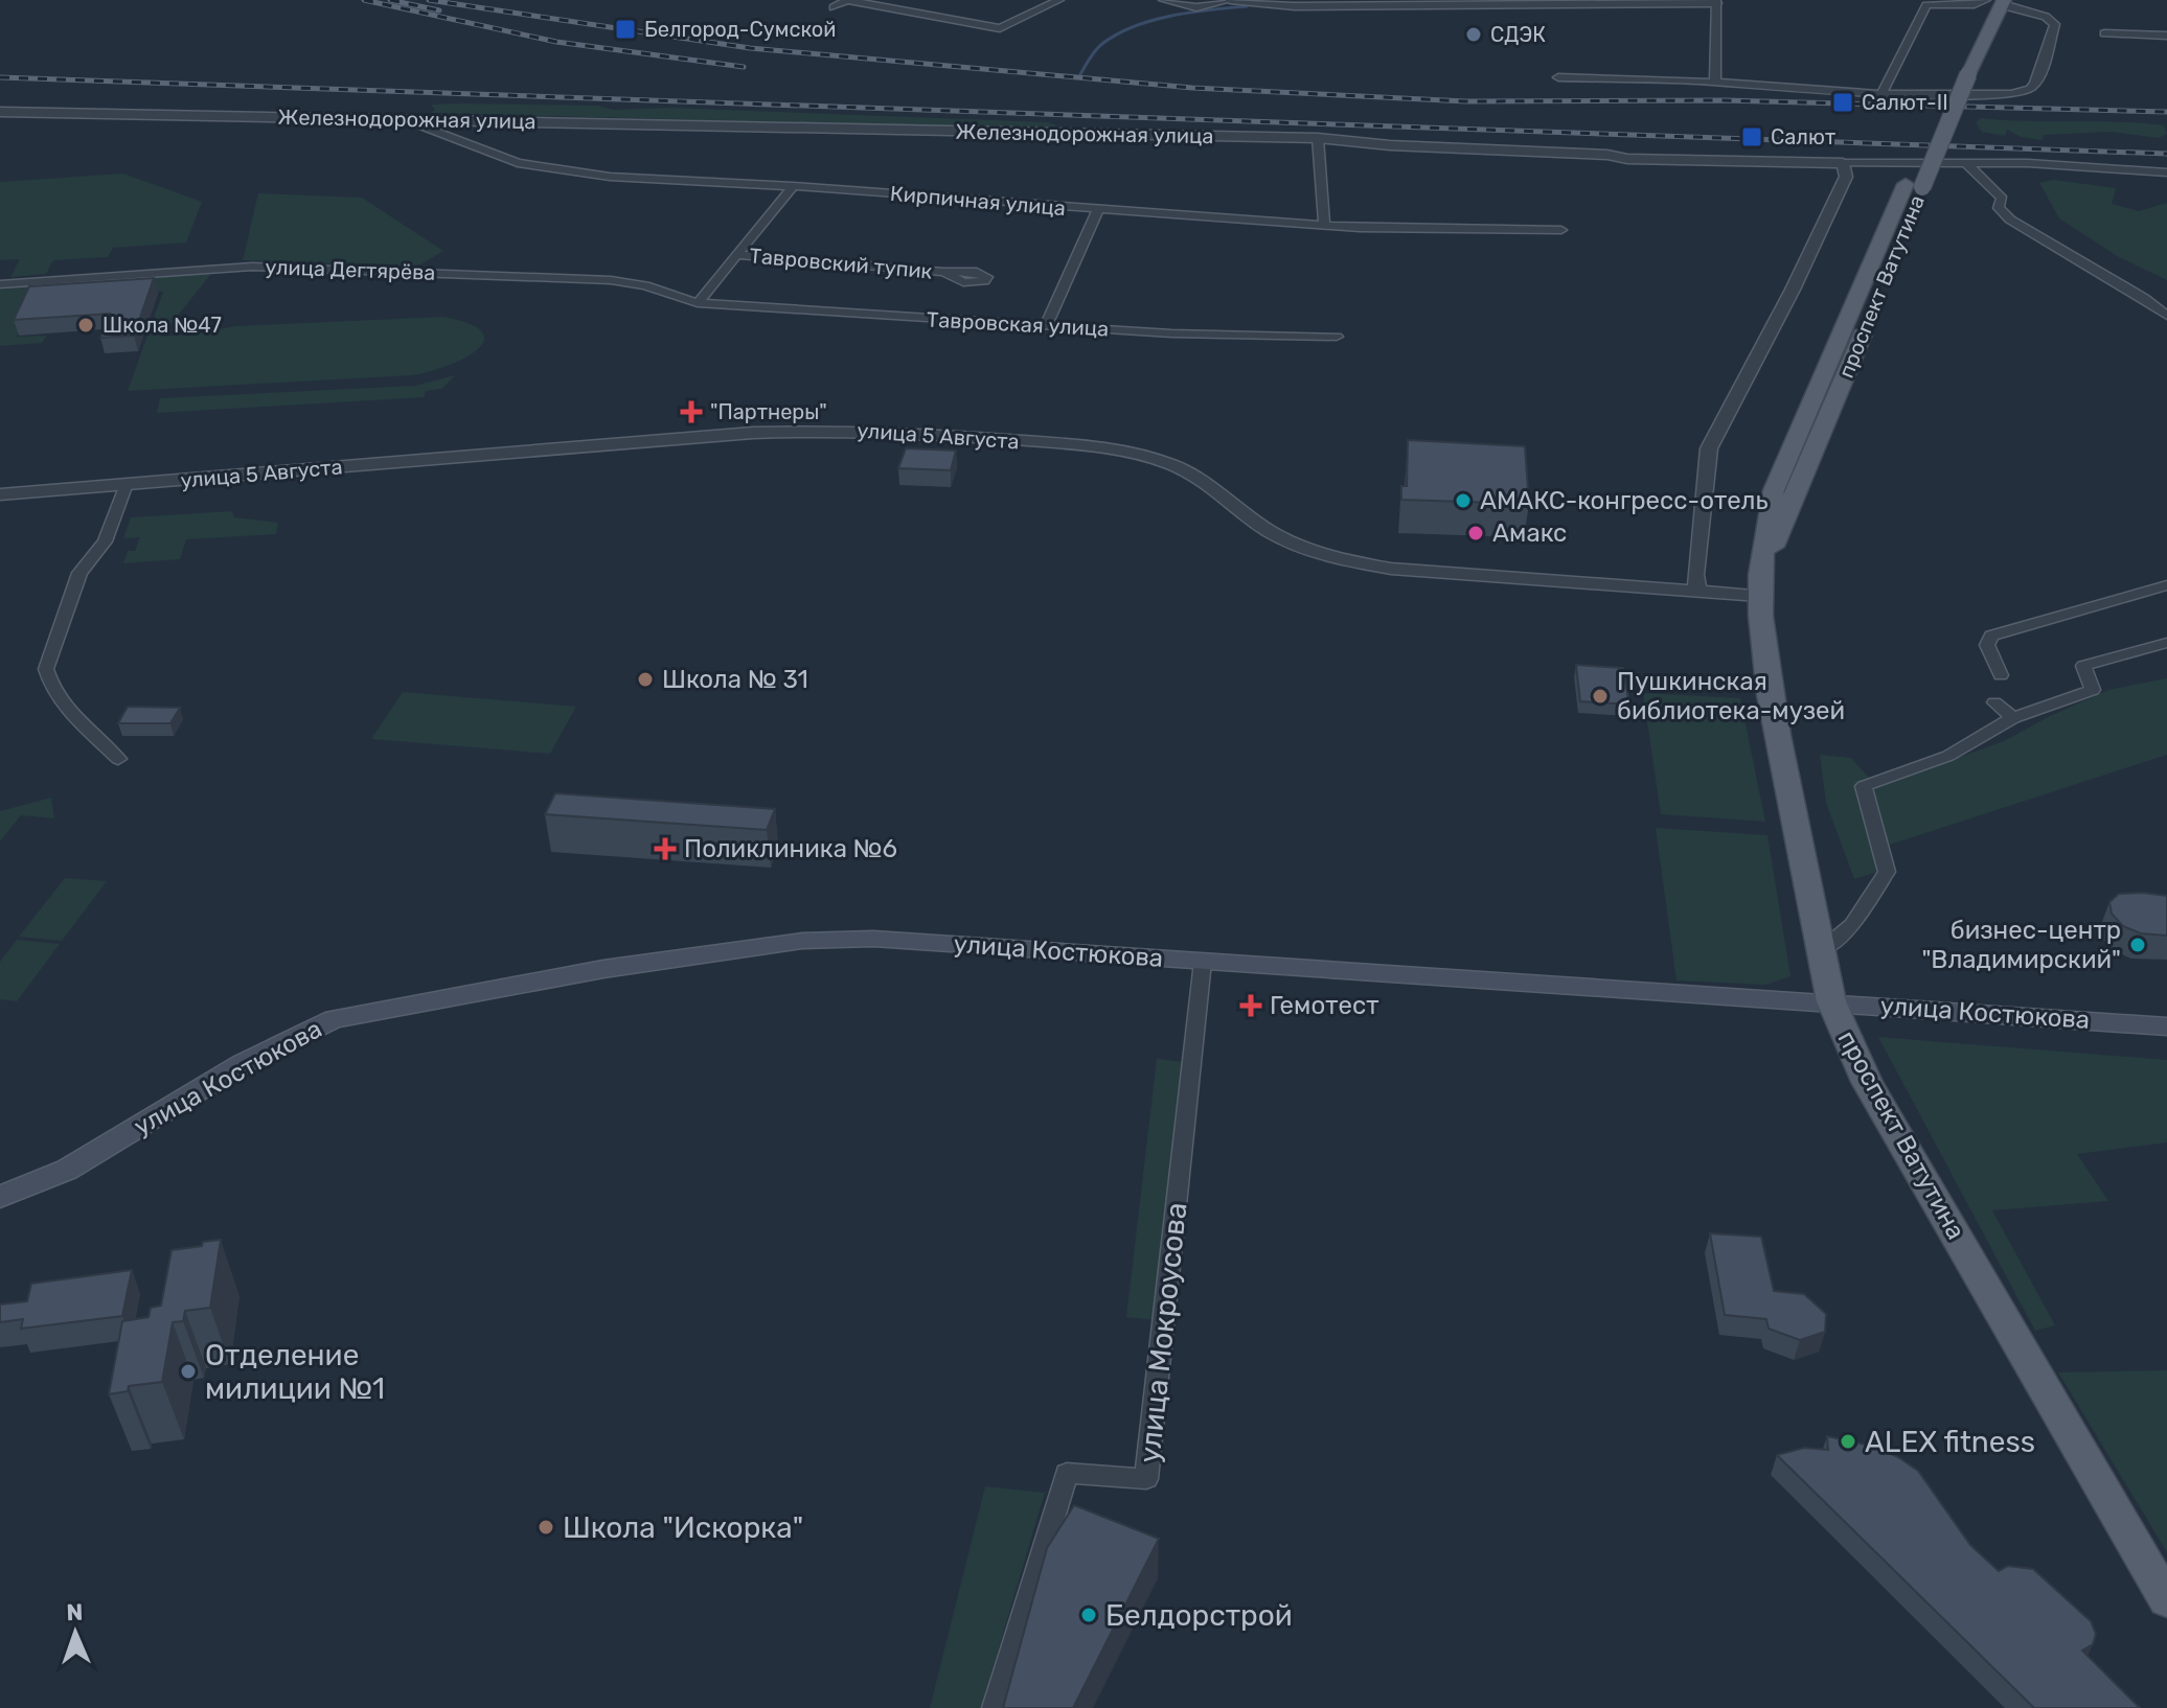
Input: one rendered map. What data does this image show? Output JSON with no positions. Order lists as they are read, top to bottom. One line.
{"streets":{"main road":["проспект Ватутина","улица Костюкова"],"street":["Железнодорожная улица","Кирпичная улица","Тавровский тупик","улица Дегтярёва","Тавровская улица","улица 5 Августа","улица Мокроусова"]},"crossings":[["Железнодорожная улица","Кирпичная улица"],["улица Дегтярёва","Тавровская улица"],["проспект Ватутина","улица 5 Августа"],["проспект Ватутина","улица Костюкова"],["улица Костюкова","улица Мокроусова"]],"places":{"transit":["Белгород-Сумской","Салют-II","Салют"],"other":["СДЭК","Школа №47","АМАКС-конгресс-отель","Амакс","Школа № 31","Пушкинская библиотека-музей","бизнес-центр \"Владимирский\"","Отделение милиции №1","ALEX fitness","Школа \"Искорка\"","Белдорстрой"],"health":["\"Партнеры\"","Поликлиника №6","Гемотест"]},"north":"top"}
